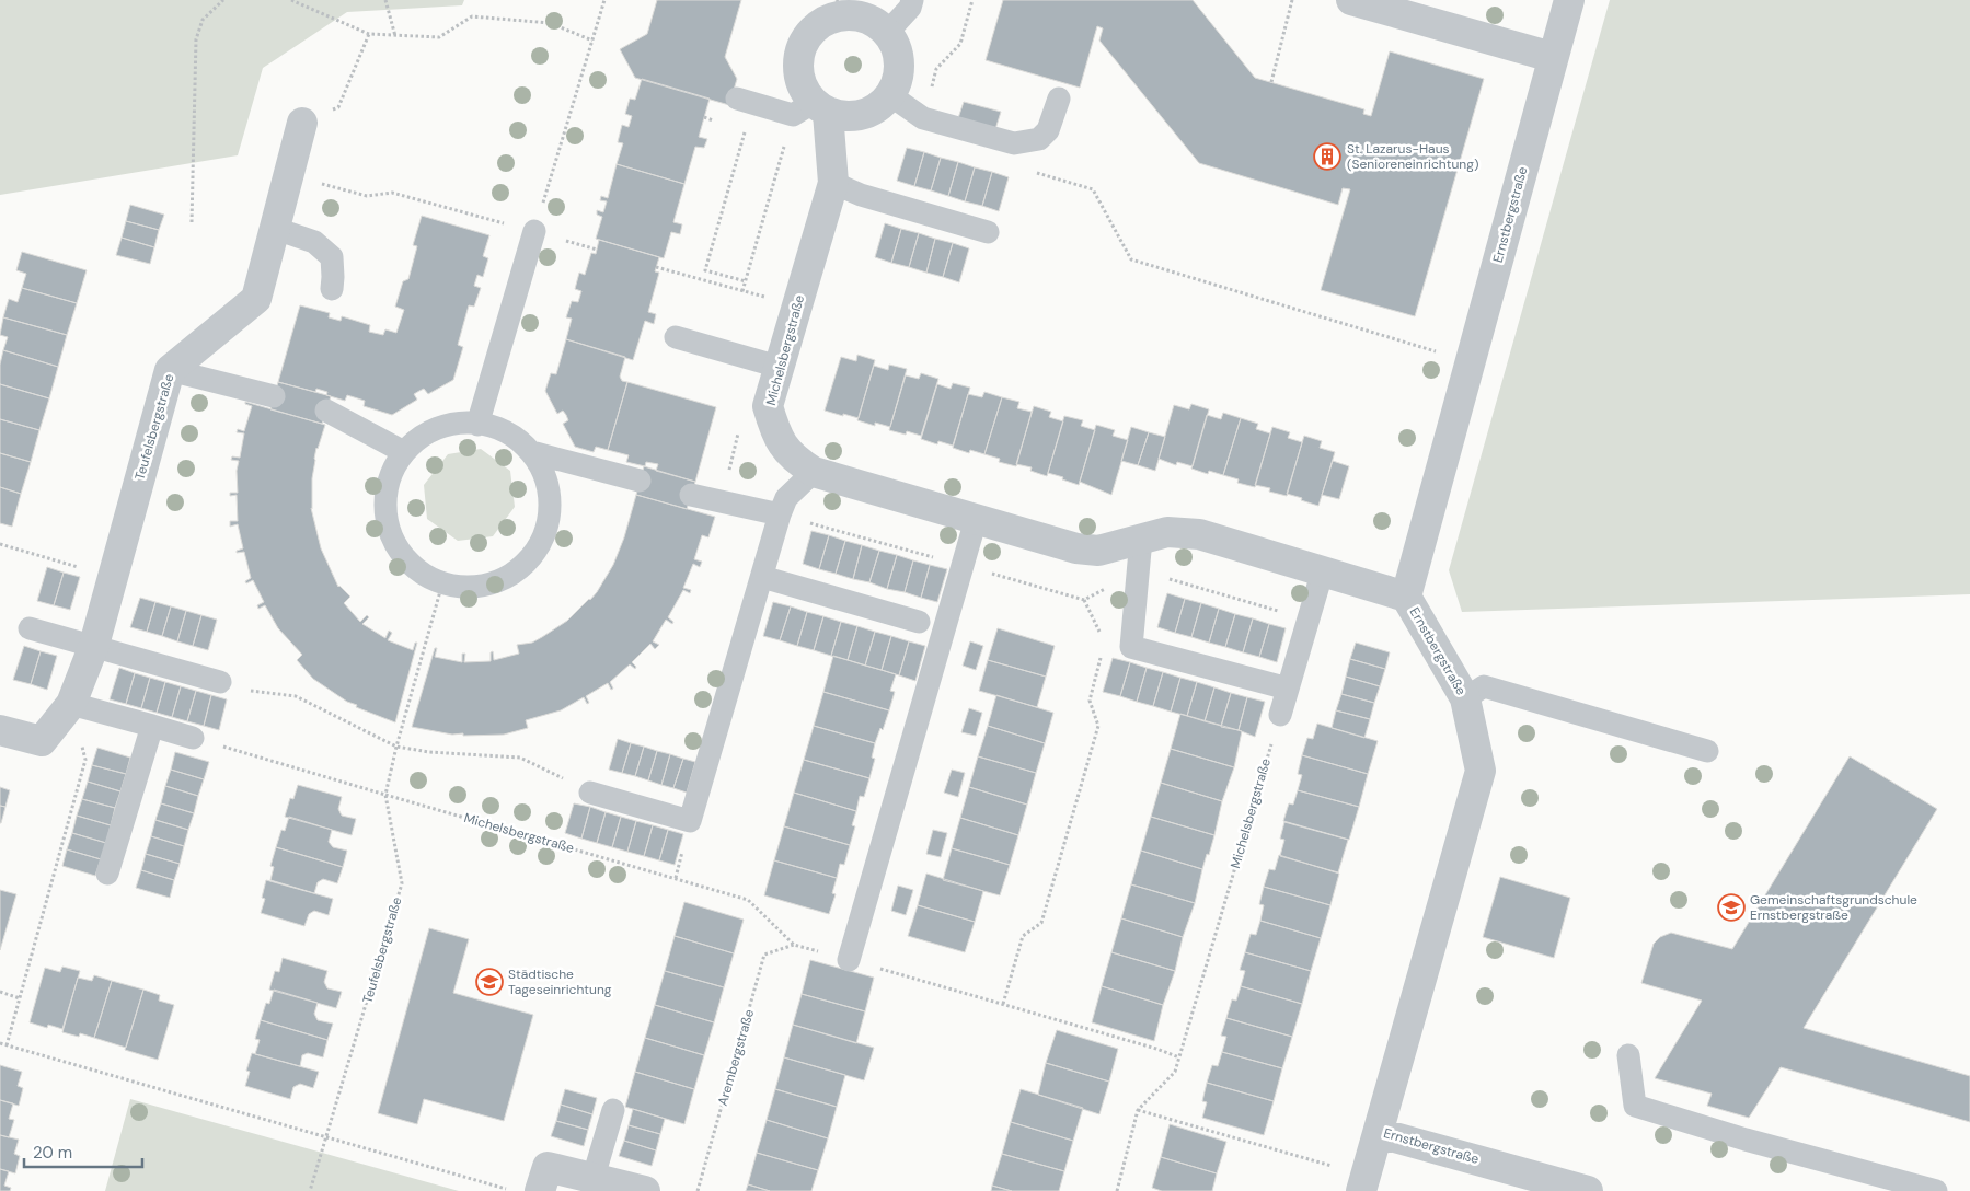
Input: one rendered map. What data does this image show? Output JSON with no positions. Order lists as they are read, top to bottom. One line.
{"streets":{"street":["Ernstbergstraße","Michelsbergstraße","Teufelsbergstraße"],"path":["Arembergstraße"]},"crossings":[["Ernstbergstraße","Michelsbergstraße"],["Michelsbergstraße","Teufelsbergstraße"],["Michelsbergstraße","Arembergstraße"]],"places":{"building":["St. Lazarus-Haus (Senioreneinrichtung)"],"school or university":["Gemeinschaftsgrundschule Ernstbergstraße","Städtische Tageseinrichtung"]},"scale_bar":"20 m"}
